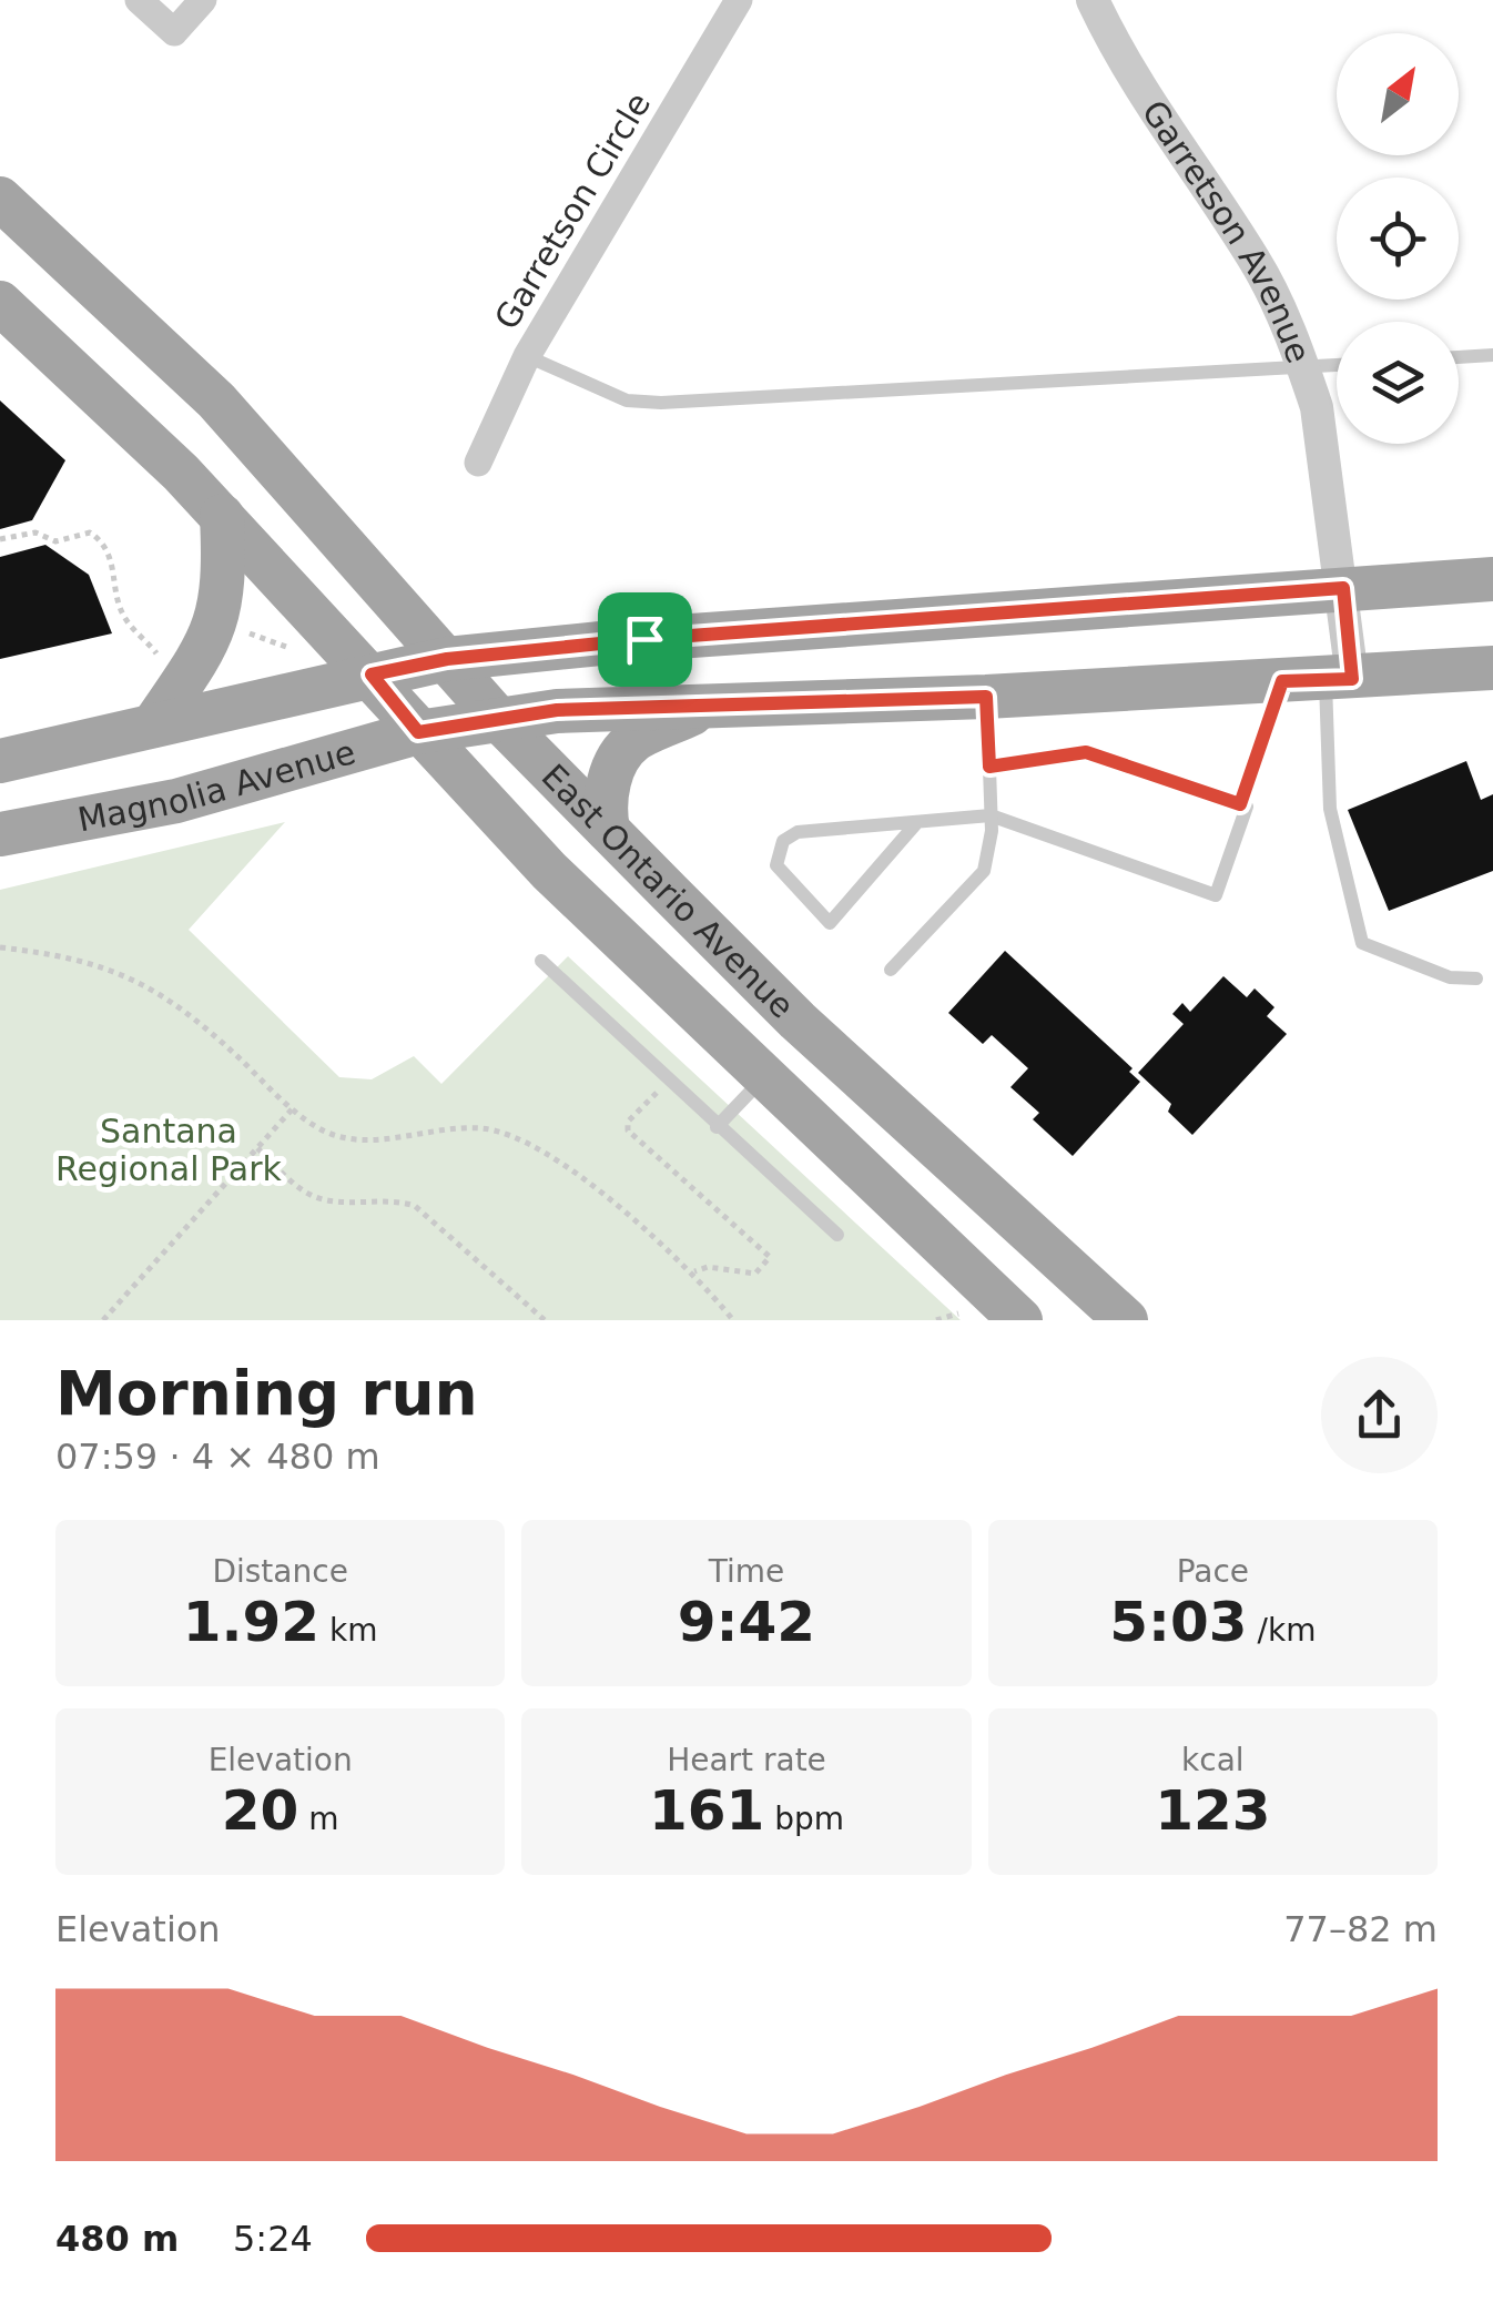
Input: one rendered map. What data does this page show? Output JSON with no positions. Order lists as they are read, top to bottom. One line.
{"streets":{"main road":["Magnolia Avenue","East Ontario Avenue"],"street":["Garretson Circle","Garretson Avenue"]},"crossings":[["Garretson Avenue","Magnolia Avenue"],["Magnolia Avenue","East Ontario Avenue"]],"parks":["Santana Regional Park"],"north":"top right","page":{"heading":["Morning run","07:59 · 4 × 480 m"],"stats":[["Distance","1.92 km"],["Time","9:42"],["Pace","5:03 /km"],["Elevation","20 m"],["Heart rate","161 bpm"],["kcal","123"]],"chart":["Elevation","77–82 m"],"list":[{"name":"480 m","note":"5:24"}]}}
